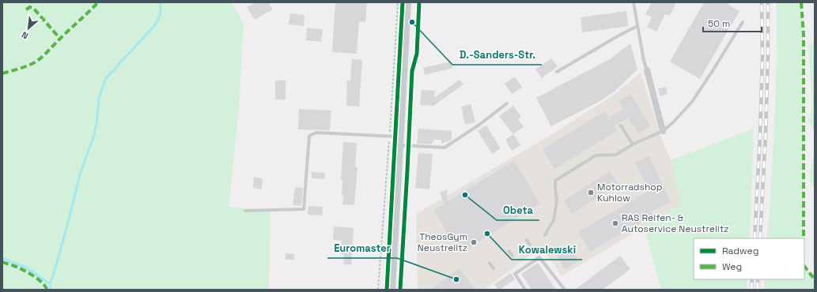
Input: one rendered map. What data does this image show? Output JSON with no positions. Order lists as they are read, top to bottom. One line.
{"places":["D.-Sanders-Str.","Motorradshop Kuhlow","Obeta","RAS Reifen- & Autoservice Neustrelitz","Kowalewski","TheosGym Neustrelitz","Euromaster"],"legend":["Radweg","Weg"],"scale_bar":"50 m","north":"bottom left"}
